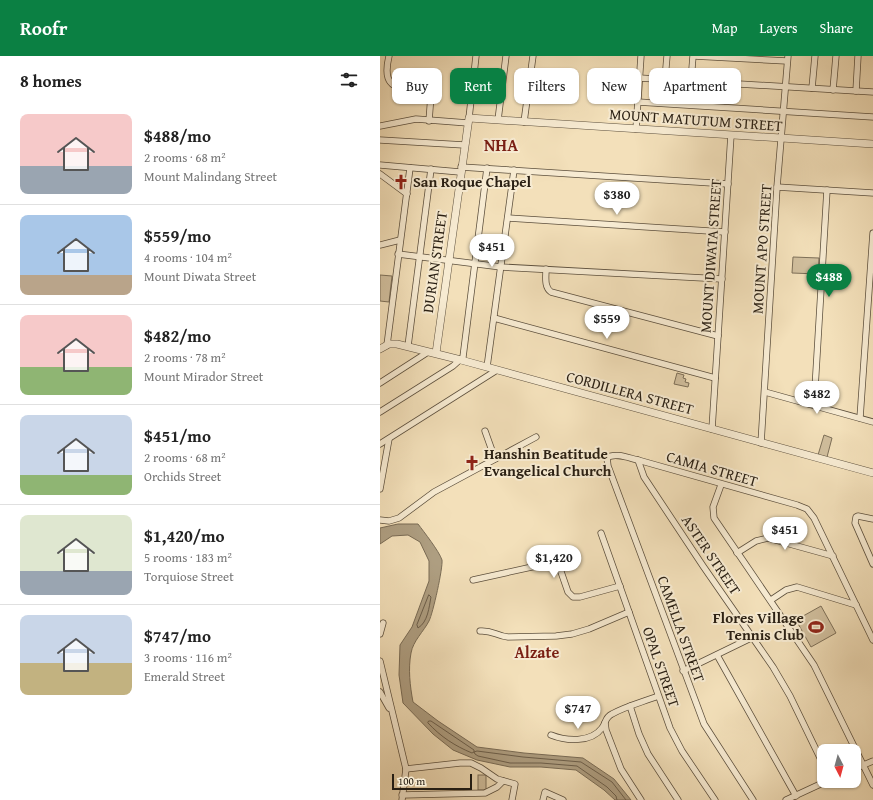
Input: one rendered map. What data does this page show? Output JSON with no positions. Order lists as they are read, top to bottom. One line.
{"streets":{"street":["MOUNT MATUTUM STREET","MOUNT APO STREET","MOUNT DIWATA STREET","DURIAN STREET","CORDILLERA STREET","CAMIA STREET","ASTER STREET","CAMELLA STREET","OPAL STREET"]},"crossings":[["MOUNT MATUTUM STREET","MOUNT APO STREET"],["MOUNT MATUTUM STREET","MOUNT DIWATA STREET"],["MOUNT MATUTUM STREET","DURIAN STREET"],["MOUNT APO STREET","CORDILLERA STREET"],["MOUNT DIWATA STREET","CORDILLERA STREET"],["DURIAN STREET","CORDILLERA STREET"],["CAMIA STREET","ASTER STREET"],["CAMIA STREET","CAMELLA STREET"]],"districts":["NHA","Alzate"],"places":{"church":["San Roque Chapel","Hanshin Beatitude Evangelical Church"],"sports":["Flores Village Tennis Club"]},"scale_bar":"100 m","north":"bottom","page":{"header":"Roofr","nav":["Map","Layers","Share"],"heading":"8 homes","chip":["Buy","Rent","Filters","New","Apartment"],"list":[{"name":"$488/mo","note":"2 rooms · 68 m² · Mount Malindang Street"},{"name":"$559/mo","note":"4 rooms · 104 m² · Mount Diwata Street"},{"name":"$482/mo","note":"2 rooms · 78 m² · Mount Mirador Street"},{"name":"$451/mo","note":"2 rooms · 68 m² · Orchids Street"},{"name":"$1,420/mo","note":"5 rooms · 183 m² · Torquiose Street"},{"name":"$747/mo","note":"3 rooms · 116 m² · Emerald Street"}],"price":["$380","$451","$488","$559","$482","$451","$1,420","$747"],"scale":"100 m"}}
